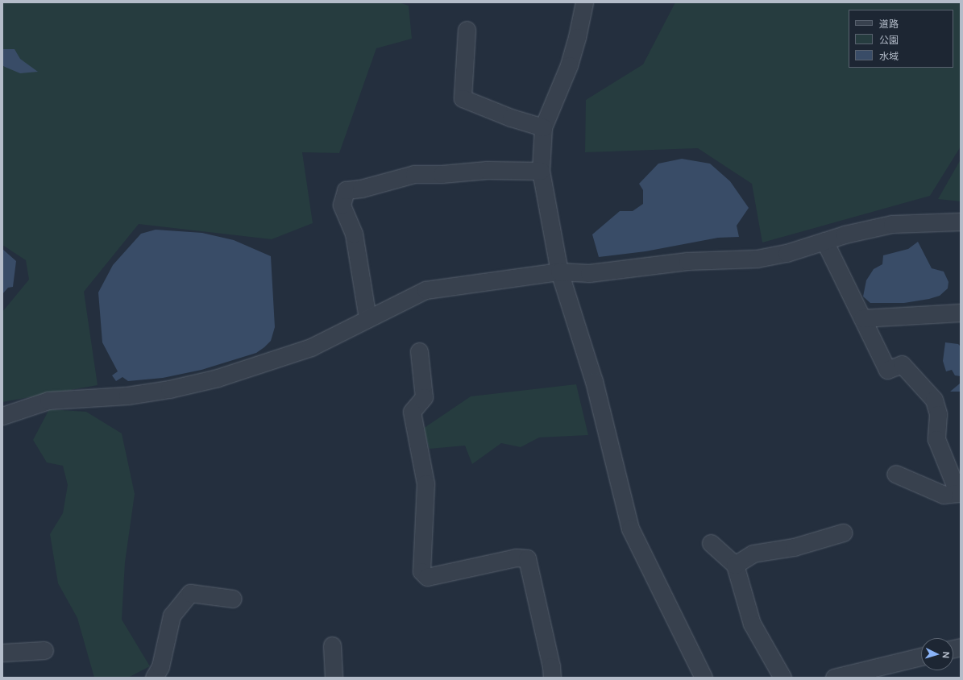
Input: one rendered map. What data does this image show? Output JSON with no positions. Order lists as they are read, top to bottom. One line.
{"legend":["道路","公園","水域"],"north":"right"}
